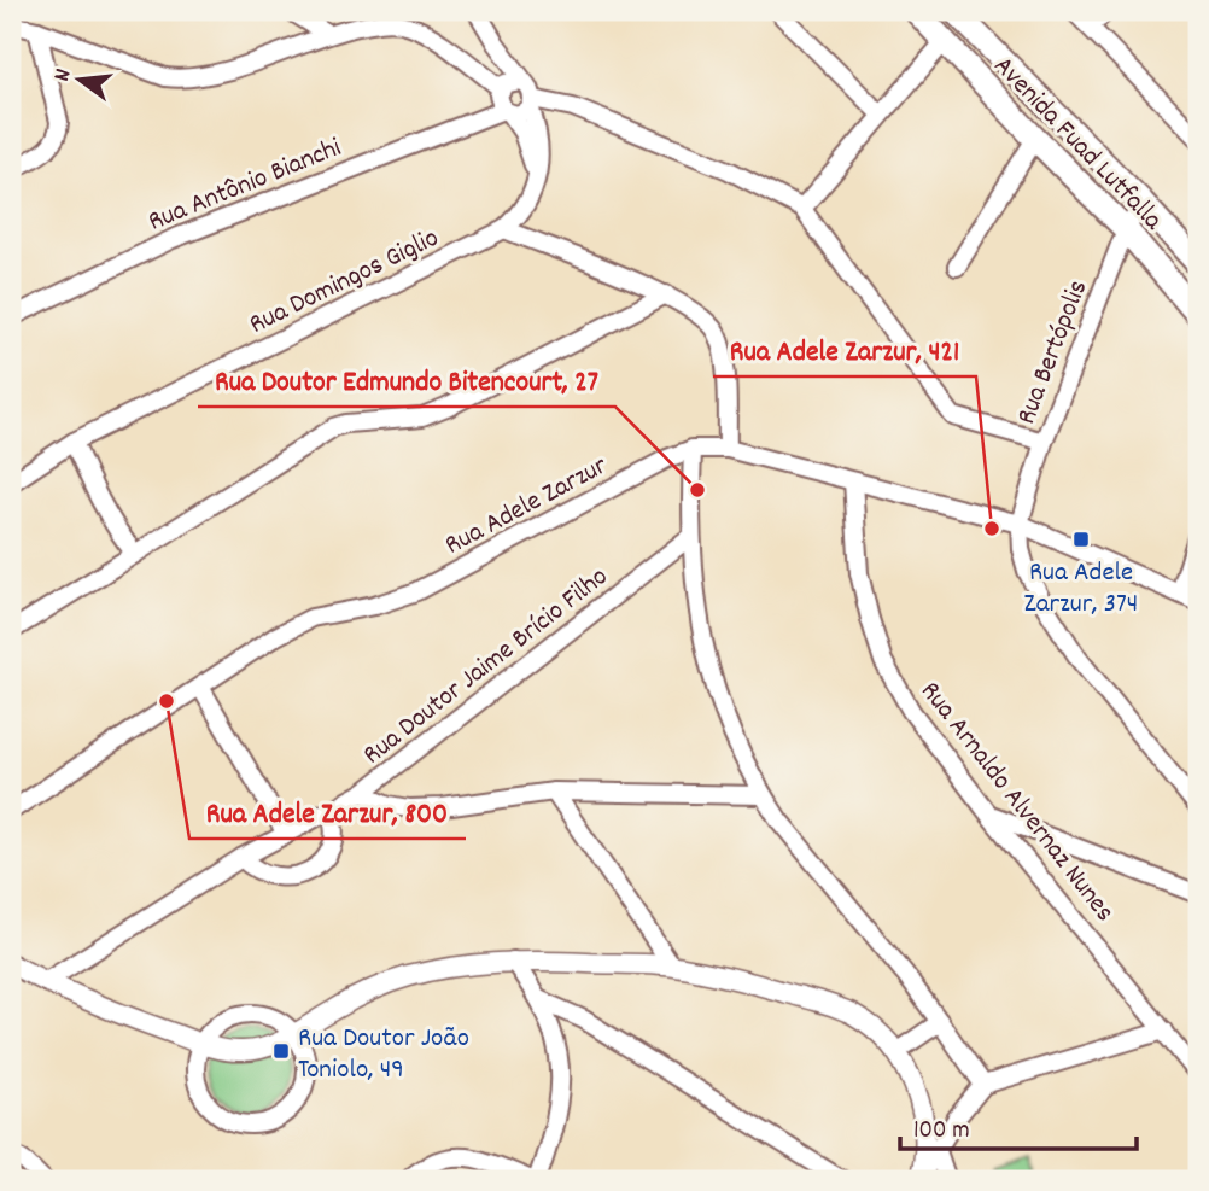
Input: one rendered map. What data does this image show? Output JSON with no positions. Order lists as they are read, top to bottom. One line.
{"streets":{"main road":["Avenida Fuad Lutfalla"],"street":["Rua Antônio Bianchi","Rua Domingos Giglio","Rua Bertópolis","Rua Adele Zarzur","Rua Doutor Jaime Brício Filho","Rua Arnaldo Alvernaz Nunes"]},"crossings":[["Avenida Fuad Lutfalla","Rua Bertópolis"],["Rua Antônio Bianchi","Rua Domingos Giglio"],["Rua Bertópolis","Rua Adele Zarzur"],["Rua Adele Zarzur","Rua Arnaldo Alvernaz Nunes"]],"places":{"other":["Rua Doutor Edmundo Bitencourt, 27","Rua Adele Zarzur, 421","Rua Adele Zarzur, 800"],"transit":["Rua Adele Zarzur, 374","Rua Doutor João Toniolo, 49"]},"scale_bar":"100 m","north":"left"}
